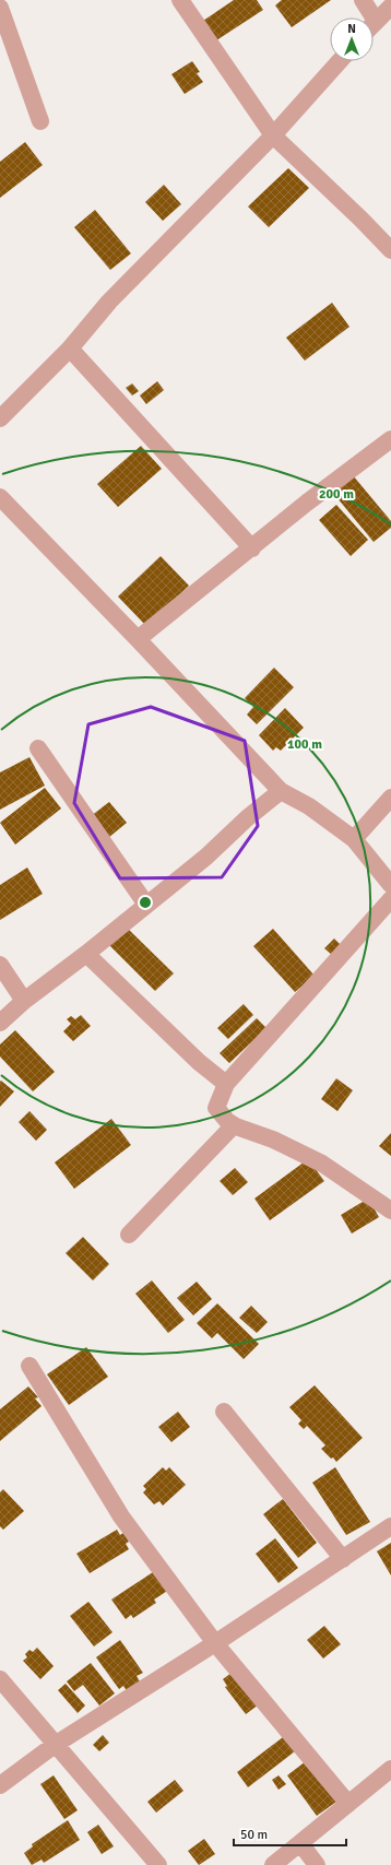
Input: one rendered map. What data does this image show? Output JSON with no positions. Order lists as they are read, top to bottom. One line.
{"scale_bar":"50 m","north":"top","rings":["200 m","100 m"]}
